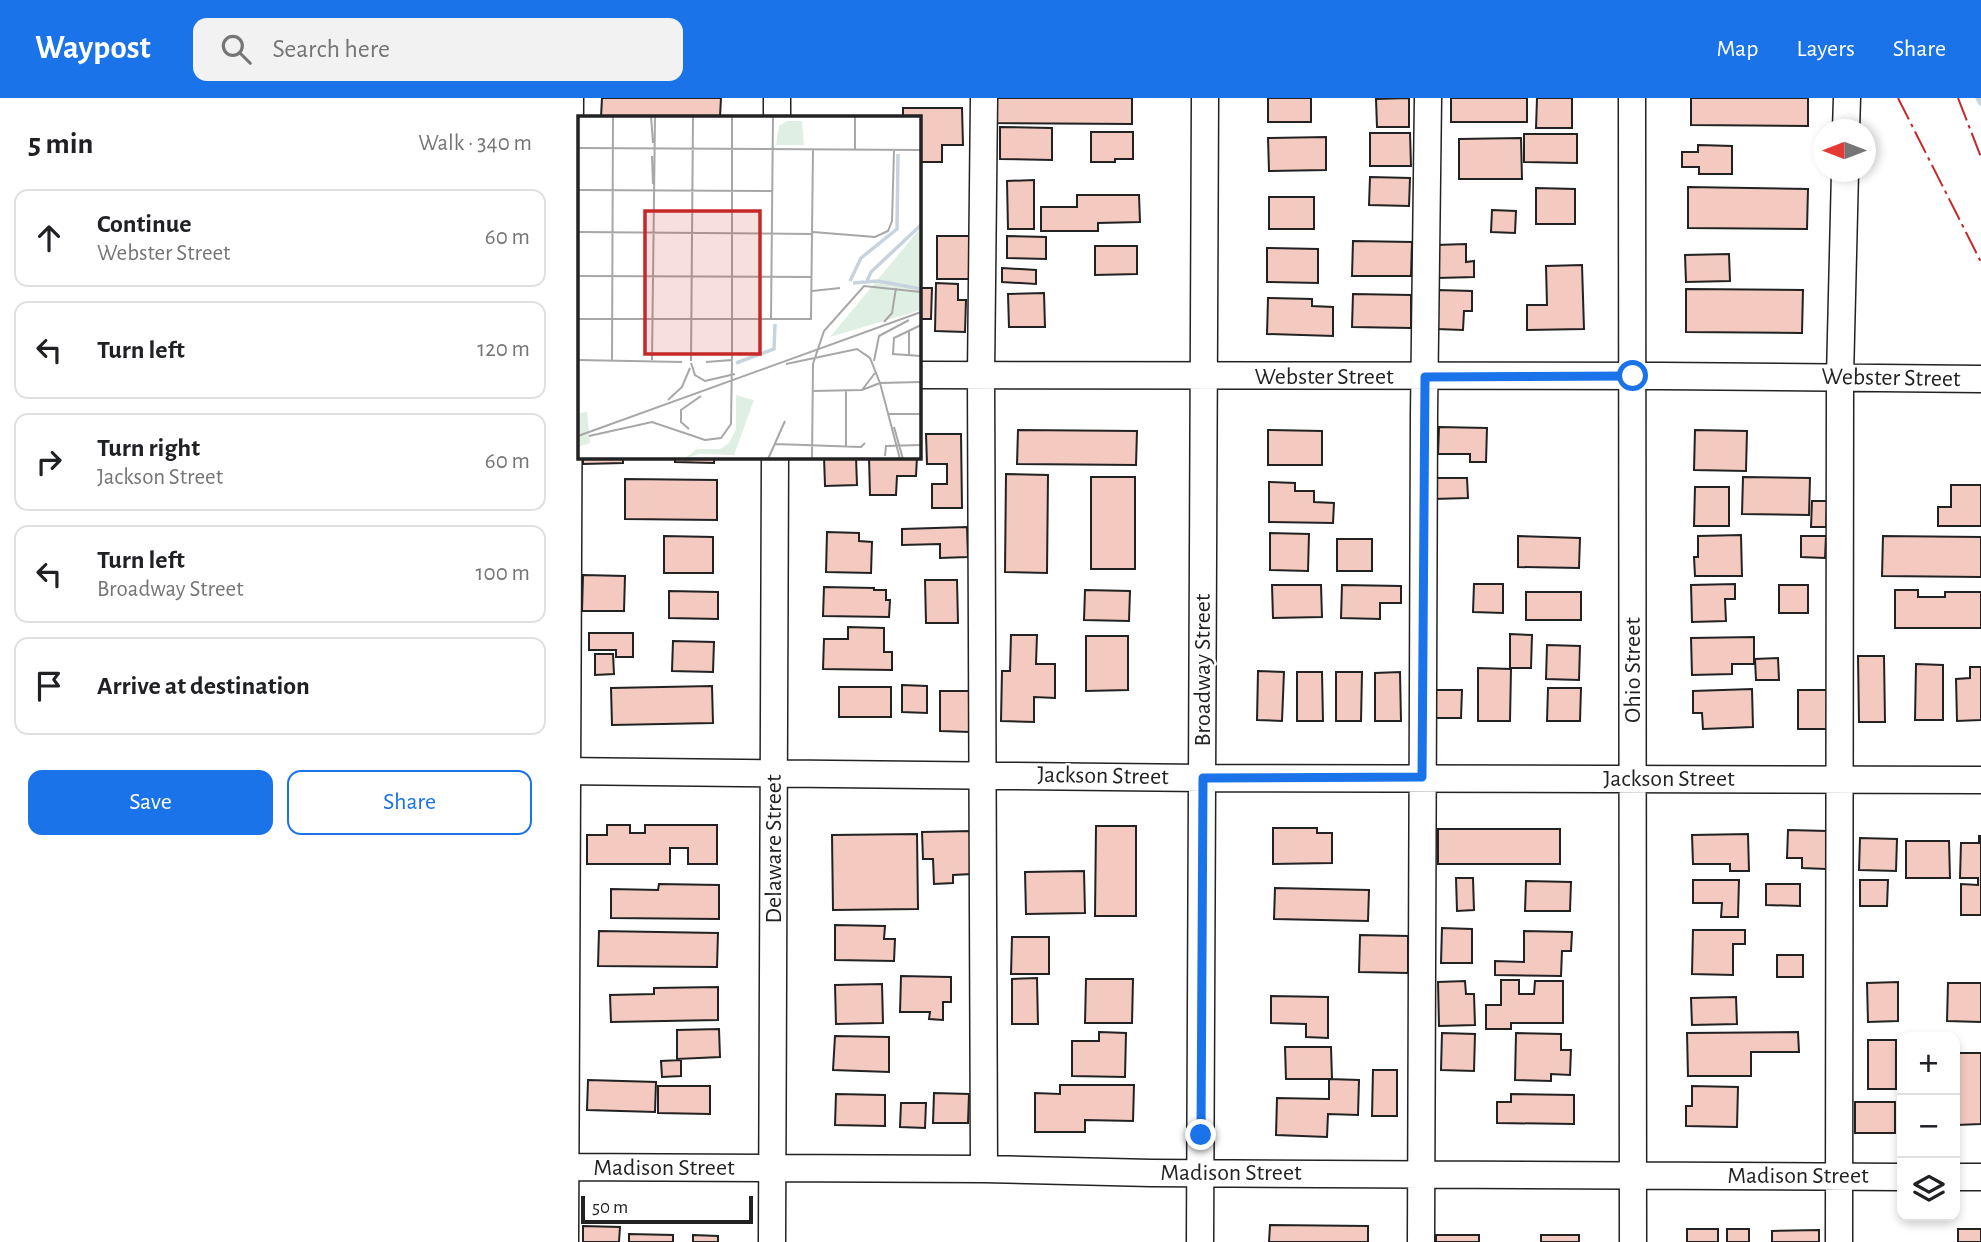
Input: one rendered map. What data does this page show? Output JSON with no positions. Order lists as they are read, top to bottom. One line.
{"streets":{"street":["Webster Street","Broadway Street","Ohio Street","Jackson Street","Delaware Street","Madison Street"]},"crossings":[["Webster Street","Broadway Street"],["Webster Street","Ohio Street"],["Broadway Street","Jackson Street"],["Broadway Street","Madison Street"],["Ohio Street","Jackson Street"],["Ohio Street","Madison Street"],["Jackson Street","Delaware Street"],["Delaware Street","Madison Street"]],"scale_bar":"50 m","north":"left","page":{"header":"Waypost","search":"Search here","nav":["Map","Layers","Share"],"heading":["5 min","Walk · 340 m"],"list":[["Continue","Webster Street","60 m"],["Turn left","120 m"],["Turn right","Jackson Street","60 m"],["Turn left","Broadway Street","100 m"],"Arrive at destination"],"buttons":["Save","Share"],"map_buttons":["+","−"],"scale":"50 m"}}
